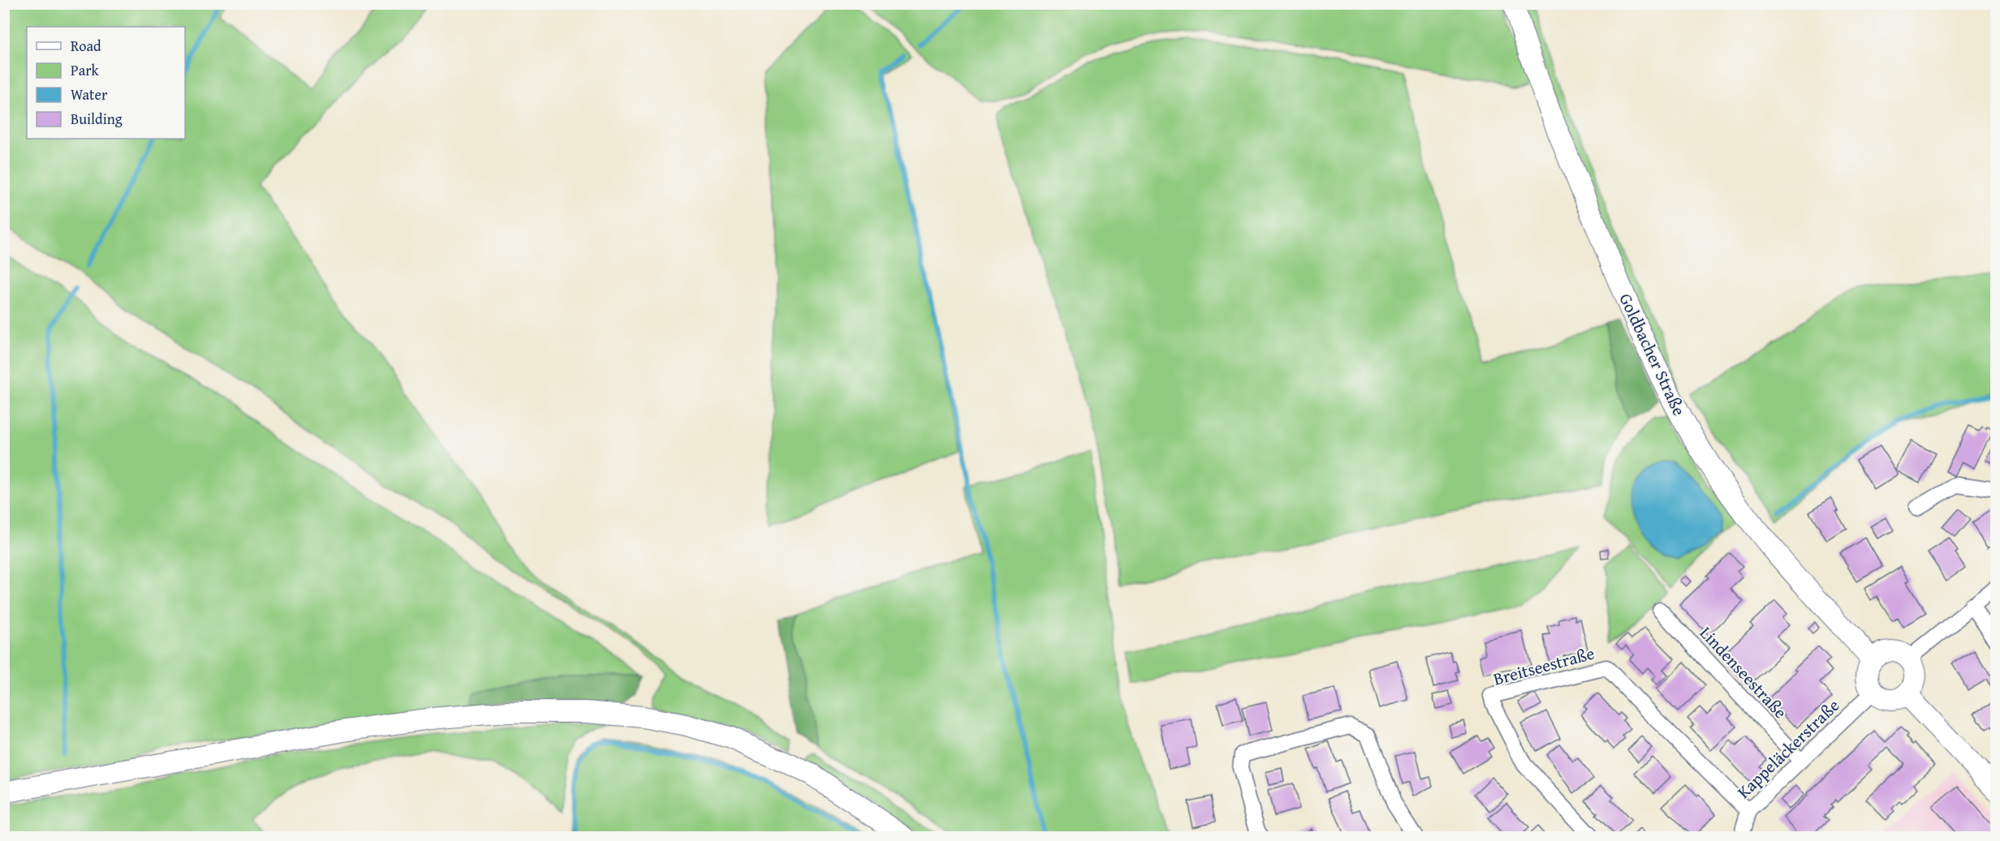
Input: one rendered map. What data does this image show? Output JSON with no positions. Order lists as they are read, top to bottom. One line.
{"streets":{"street":["Goldbacher Straße","Breitseestraße","Lindenseestraße","Kappeläckerstraße"]},"crossings":[["Goldbacher Straße","Kappeläckerstraße"],["Breitseestraße","Kappeläckerstraße"],["Lindenseestraße","Kappeläckerstraße"]],"legend":["Road","Park","Water","Building"]}
